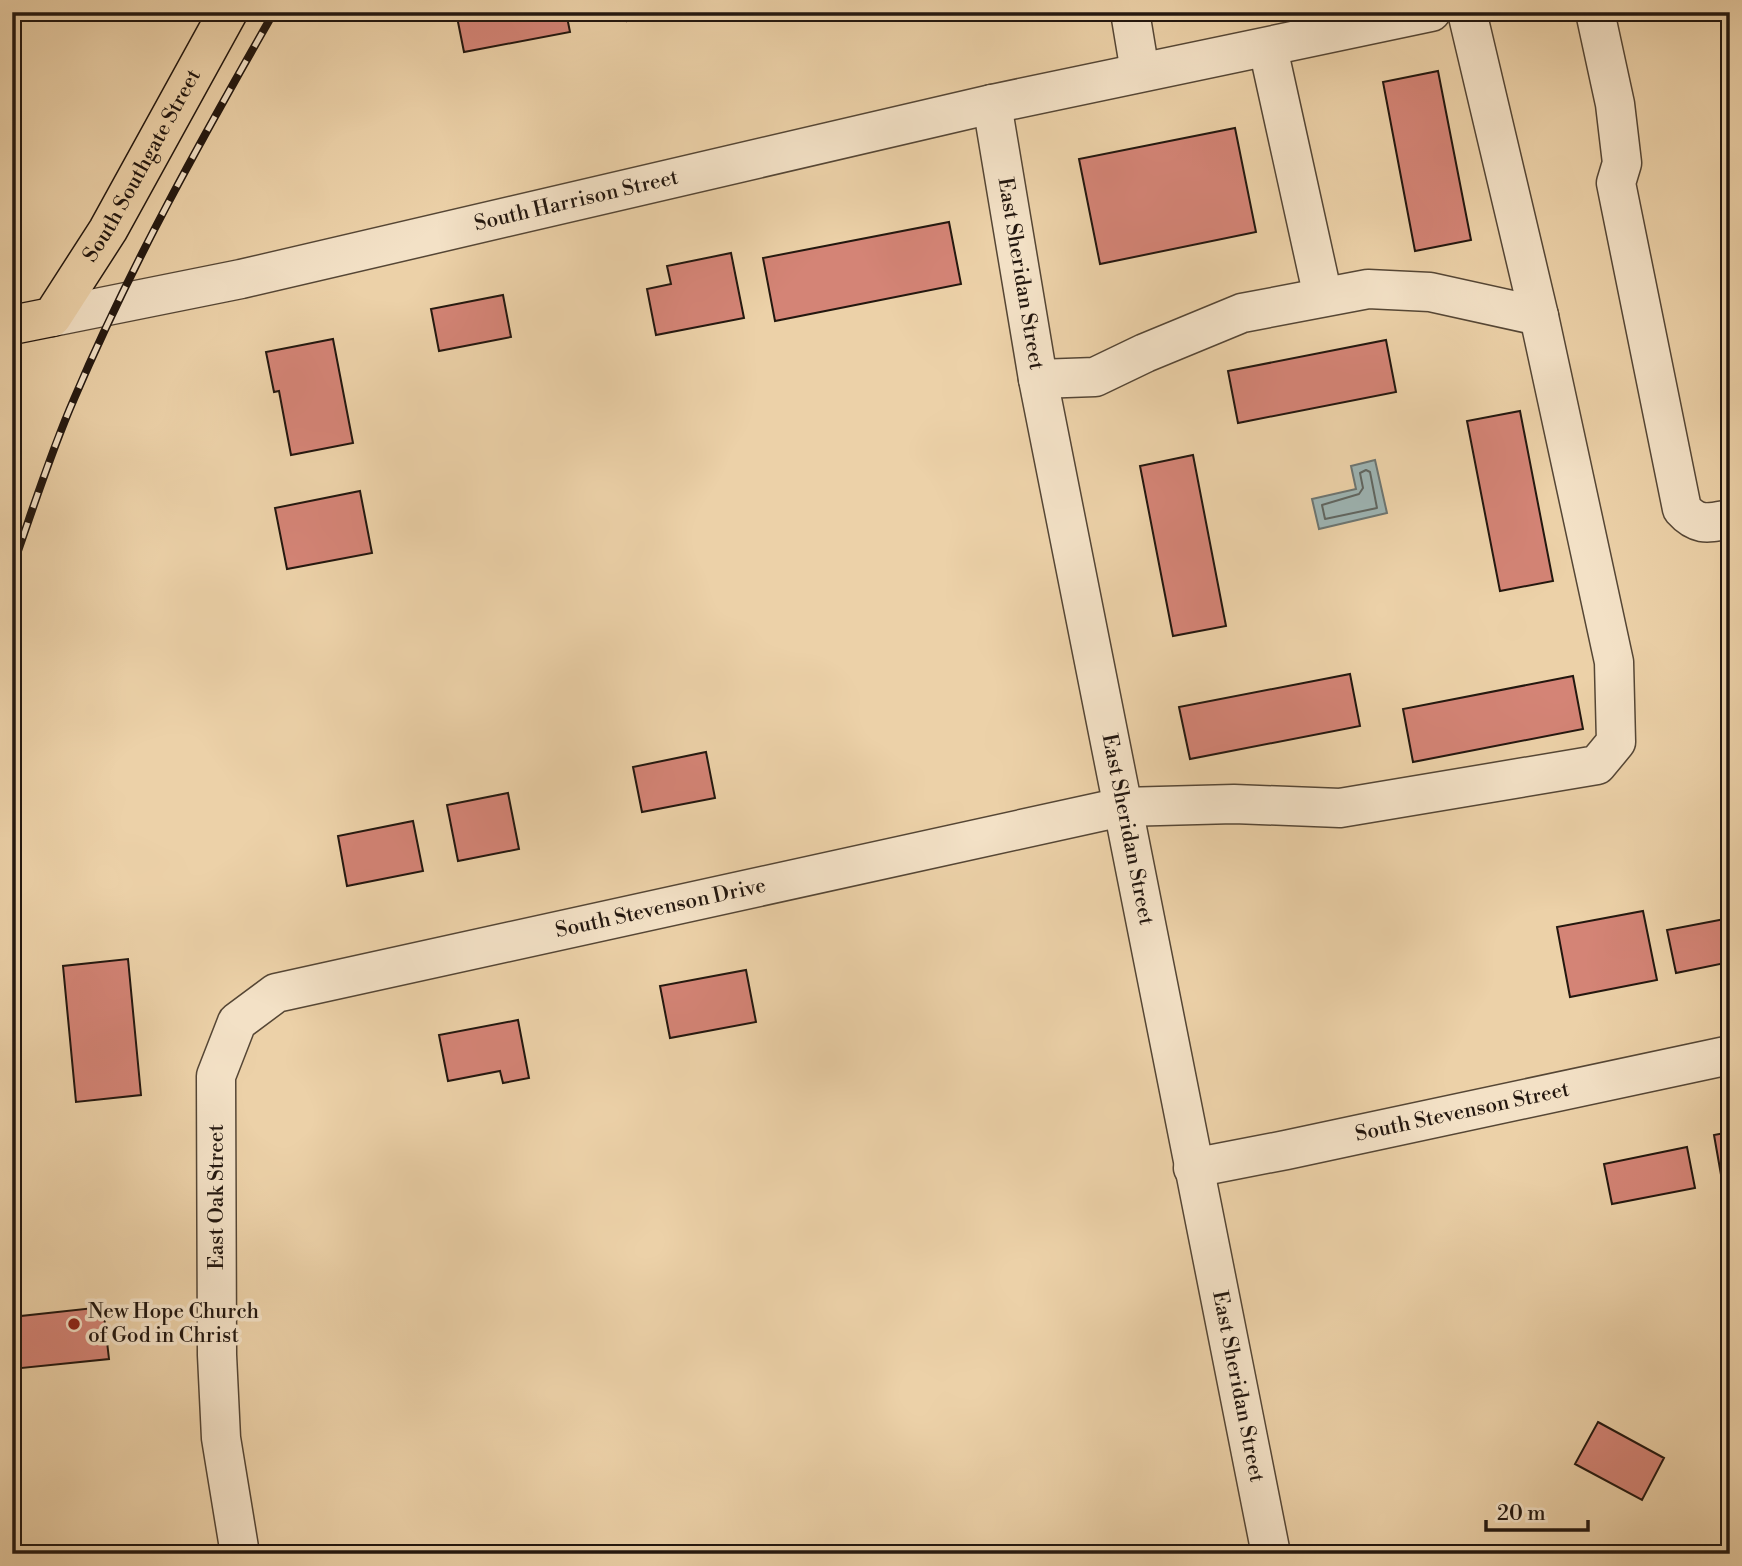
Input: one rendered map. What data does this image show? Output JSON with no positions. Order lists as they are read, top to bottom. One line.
{"streets":{"main road":["South Southgate Street","South Harrison Street"],"street":["East Sheridan Street","South Stevenson Drive","South Stevenson Street","East Oak Street"]},"crossings":[["South Southgate Street","South Harrison Street"],["South Harrison Street","East Sheridan Street"],["East Sheridan Street","South Stevenson Drive"],["East Sheridan Street","South Stevenson Street"],["South Stevenson Drive","East Oak Street"]],"places":["New Hope Church of God in Christ"],"scale_bar":"20 m"}
